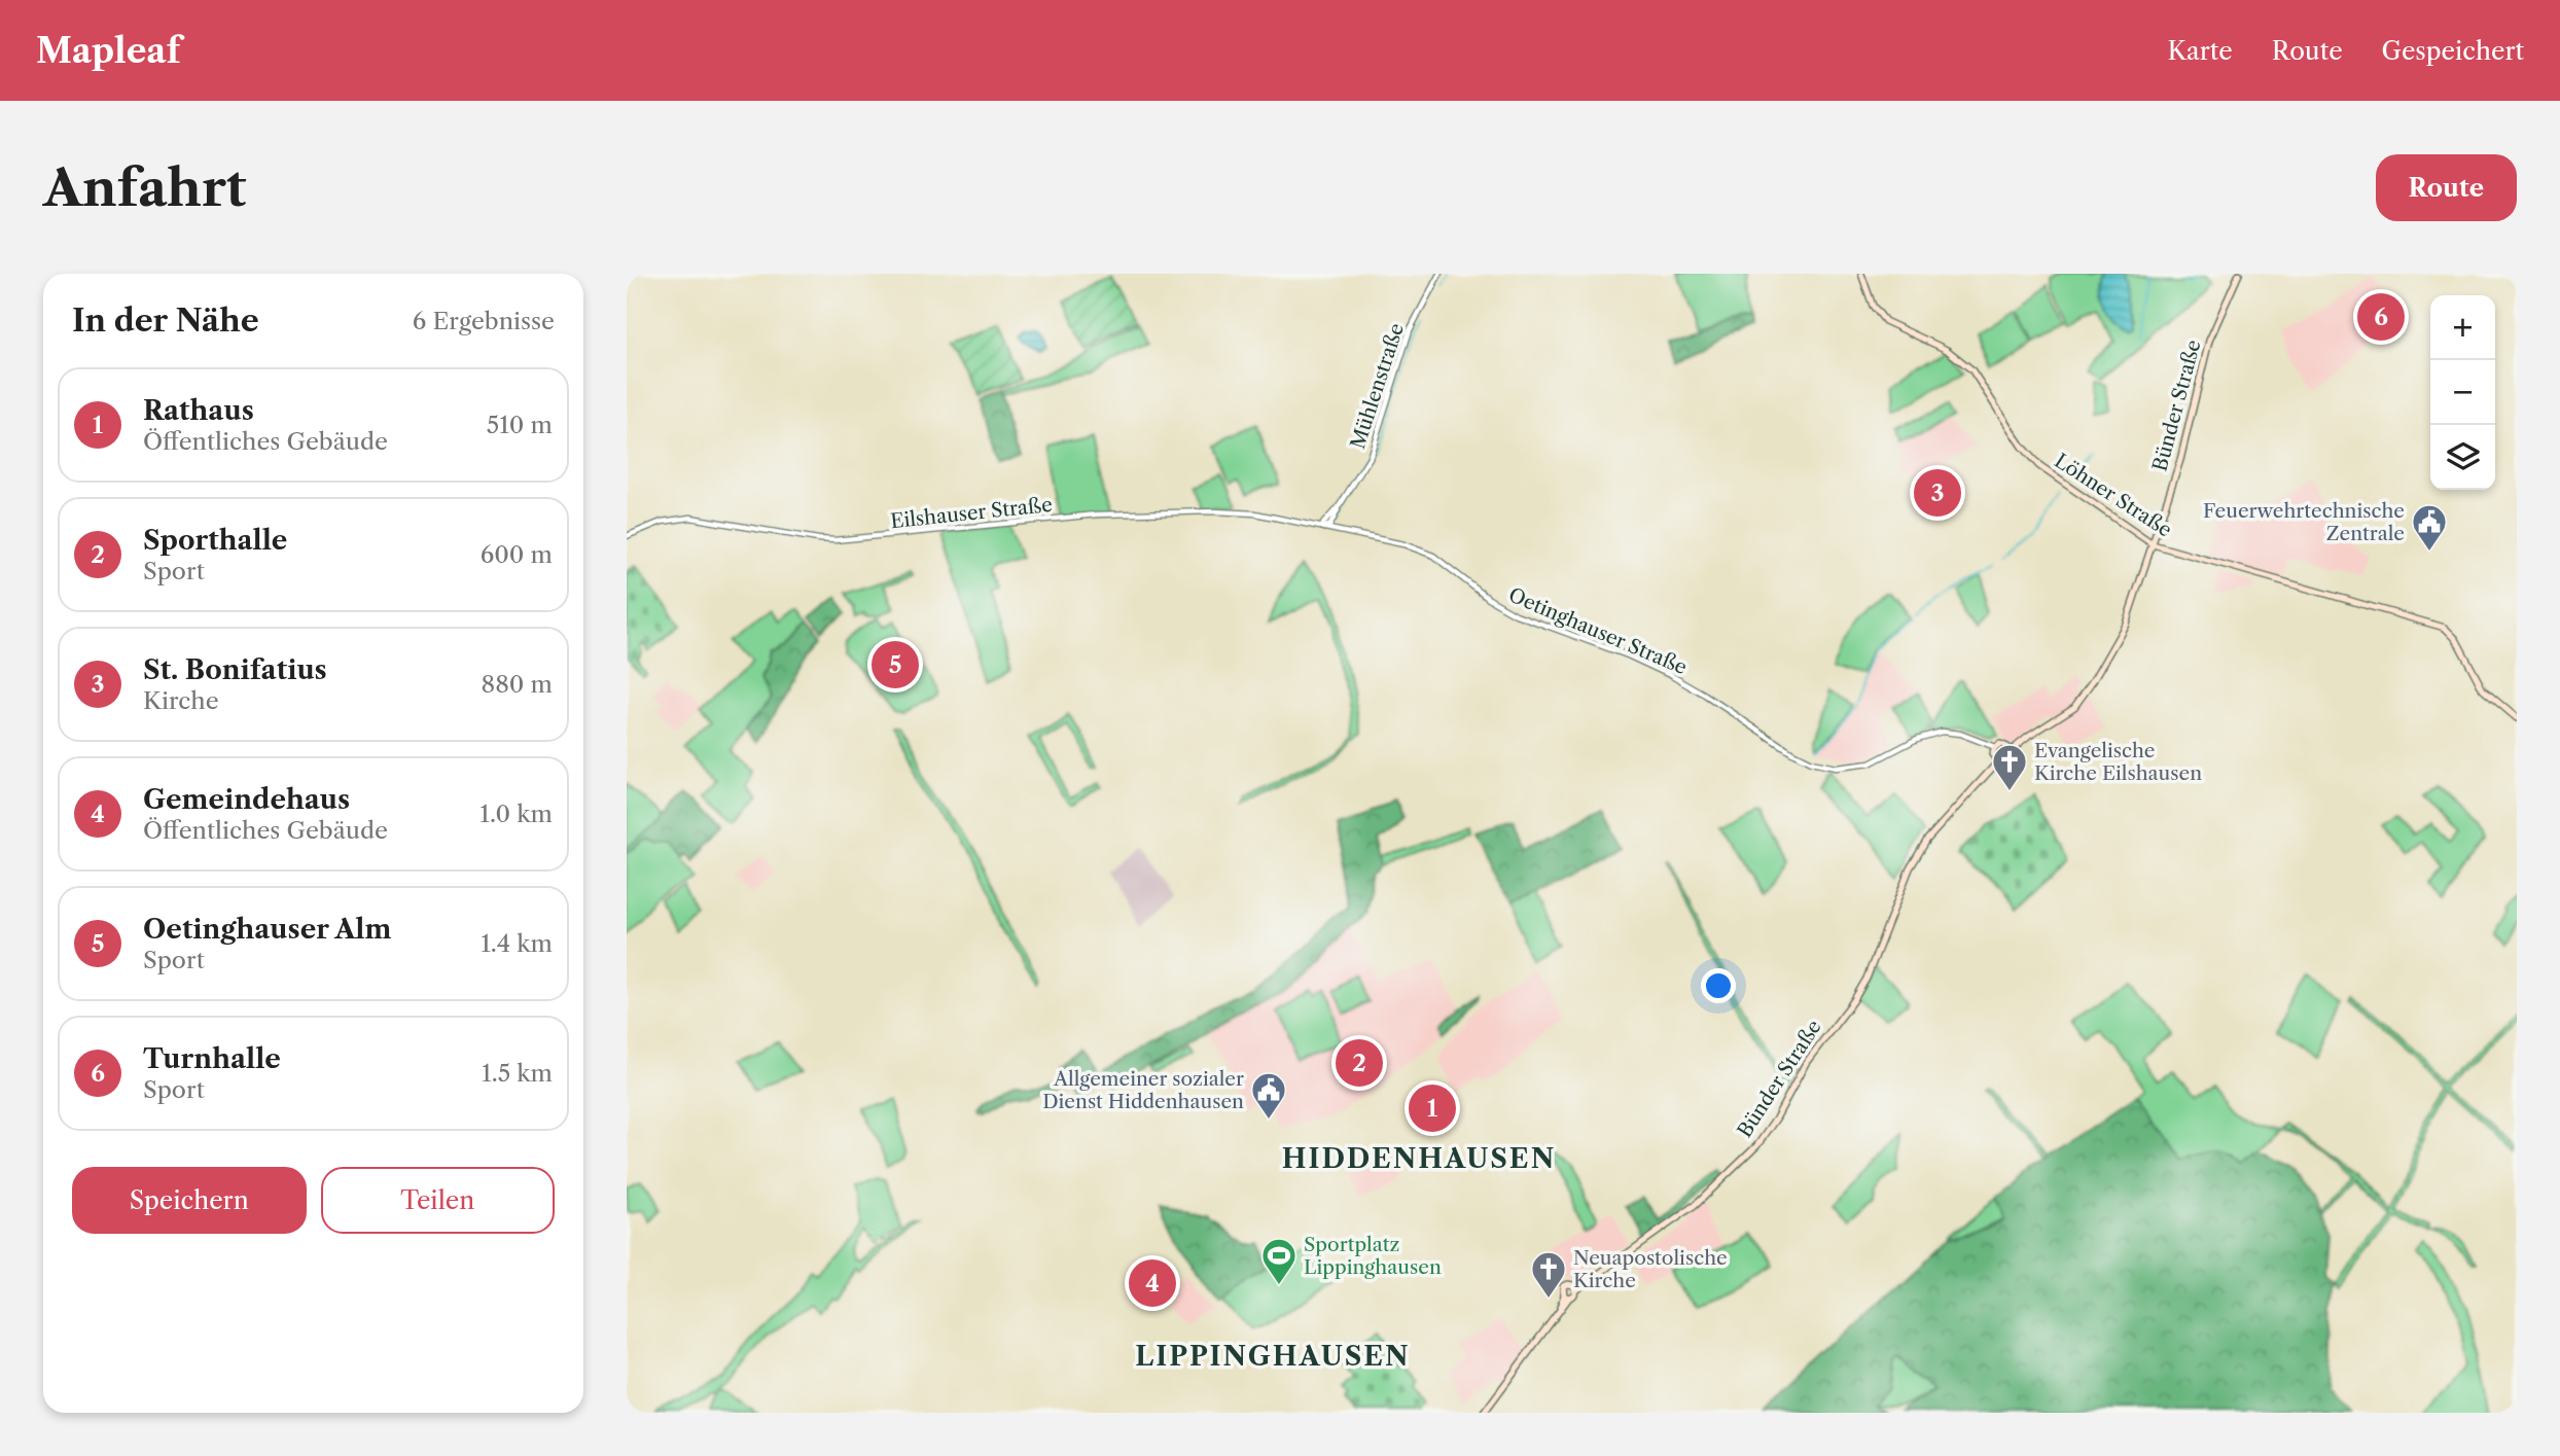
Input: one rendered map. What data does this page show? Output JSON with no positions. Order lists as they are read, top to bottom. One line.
{"streets":{"main road":["Bünder Straße","Löhner Straße"],"street":["Mühlenstraße","Eilshauser Straße","Oetinghauser Straße"]},"crossings":[["Mühlenstraße","Eilshauser Straße"],["Mühlenstraße","Oetinghauser Straße"],["Bünder Straße","Löhner Straße"],["Bünder Straße","Oetinghauser Straße"],["Eilshauser Straße","Oetinghauser Straße"]],"districts":["HIDDENHAUSEN","LIPPINGHAUSEN"],"places":{"public building":["Feuerwehrtechnische Zentrale","Allgemeiner sozialer Dienst Hiddenhausen"],"church":["Evangelische Kirche Eilshausen","Neuapostolische Kirche"],"sports":["Sportplatz Lippinghausen"]},"page":{"header":"Mapleaf","nav":["Karte","Route","Gespeichert"],"buttons":["Route",["Speichern","Teilen"]],"title":"Anfahrt","heading":["In der Nähe","6 Ergebnisse"],"pins":["6","3","5","2","1","4"],"map_buttons":["+","−"],"list":[{"mark":"1","name":"Rathaus","note":"Öffentliches Gebäude","value":"510 m"},{"mark":"2","name":"Sporthalle","note":"Sport","value":"600 m"},{"mark":"3","name":"St. Bonifatius","note":"Kirche","value":"880 m"},{"mark":"4","name":"Gemeindehaus","note":"Öffentliches Gebäude","value":"1.0 km"},{"mark":"5","name":"Oetinghauser Alm","note":"Sport","value":"1.4 km"},{"mark":"6","name":"Turnhalle","note":"Sport","value":"1.5 km"}]}}
